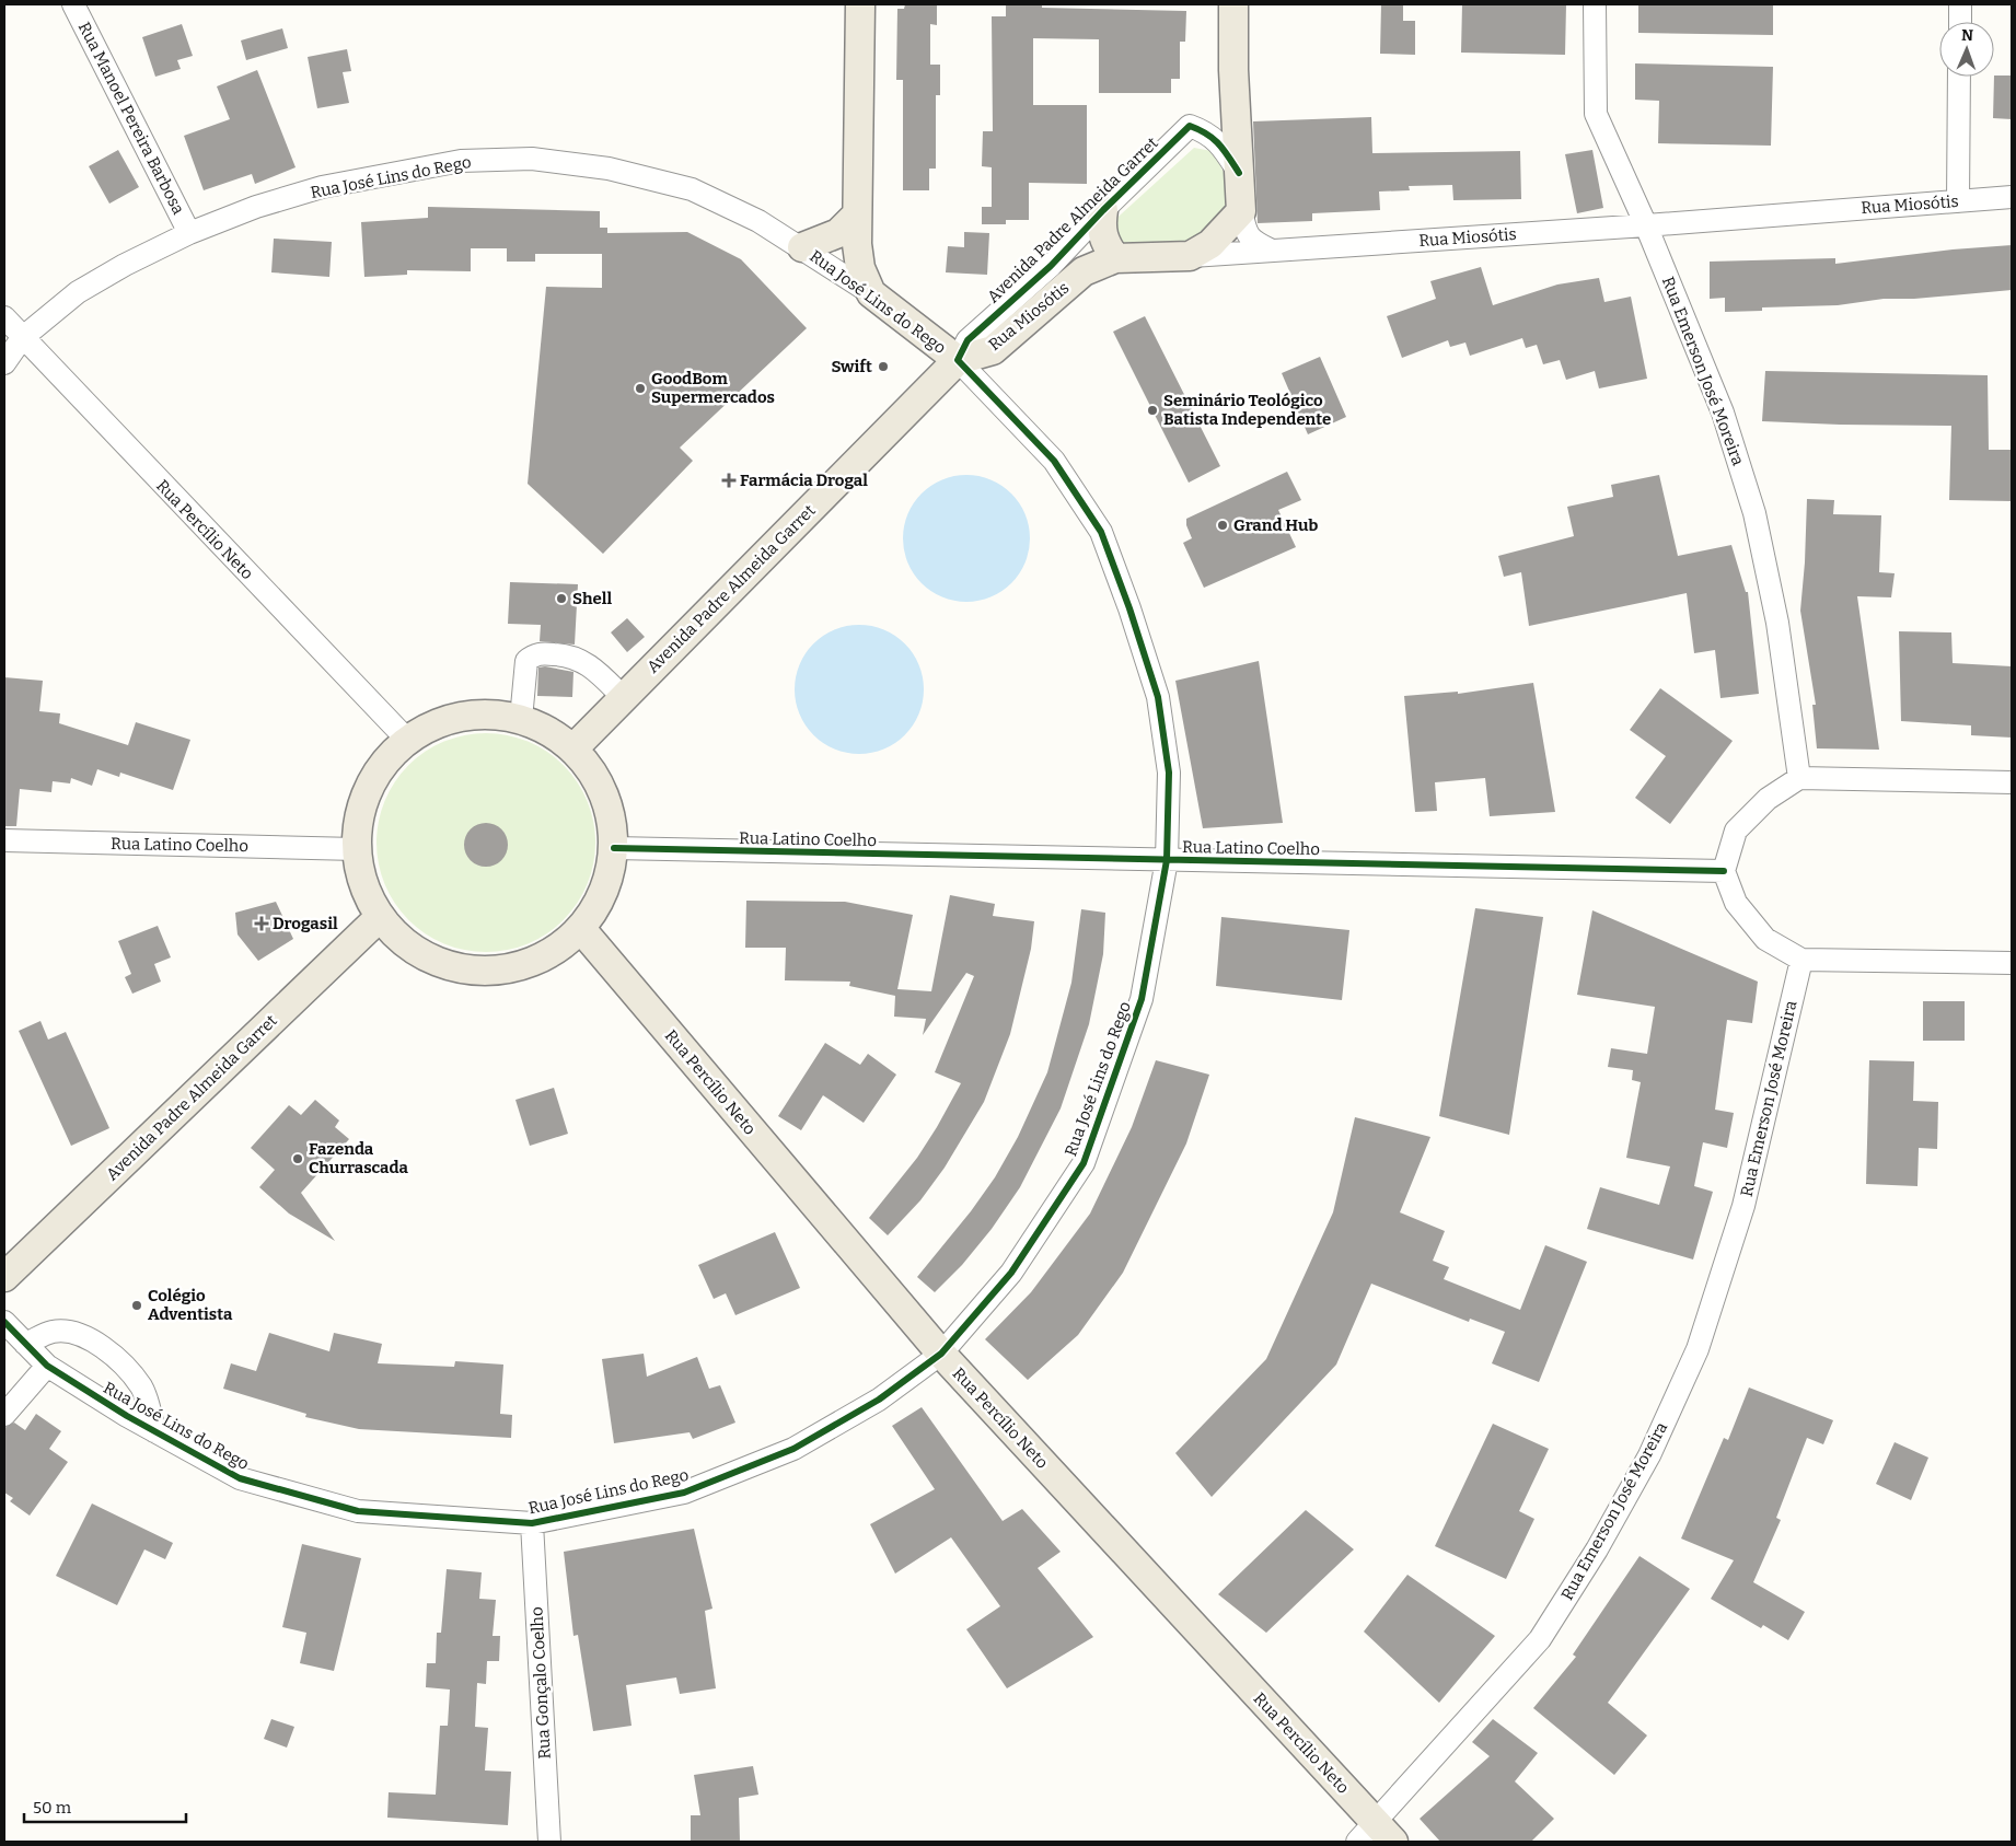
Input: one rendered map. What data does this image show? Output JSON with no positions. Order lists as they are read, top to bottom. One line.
{"streets":{"main road":["Rua José Lins do Rego","Rua Miosótis","Avenida Padre Almeida Garret","Rua Percílio Neto"],"street":["Rua Manoel Pereira Barbosa","Rua Emerson José Moreira","Rua Latino Coelho","Rua Gonçalo Coelho"]},"crossings":[["Rua Manoel Pereira Barbosa","Rua José Lins do Rego"],["Rua José Lins do Rego","Rua Miosótis"],["Rua José Lins do Rego","Avenida Padre Almeida Garret"],["Rua José Lins do Rego","Rua Percílio Neto"],["Rua José Lins do Rego","Rua Latino Coelho"],["Rua José Lins do Rego","Rua Gonçalo Coelho"],["Rua Miosótis","Avenida Padre Almeida Garret"],["Rua Miosótis","Rua Emerson José Moreira"],["Rua Emerson José Moreira","Rua Percílio Neto"]],"places":{"other":["Swift","GoodBom Supermercados","Seminário Teológico Batista Independente","Grand Hub","Shell","Fazenda Churrascada","Colégio Adventista"],"health":["Farmácia Drogal","Drogasil"]},"scale_bar":"50 m","north":"top"}
